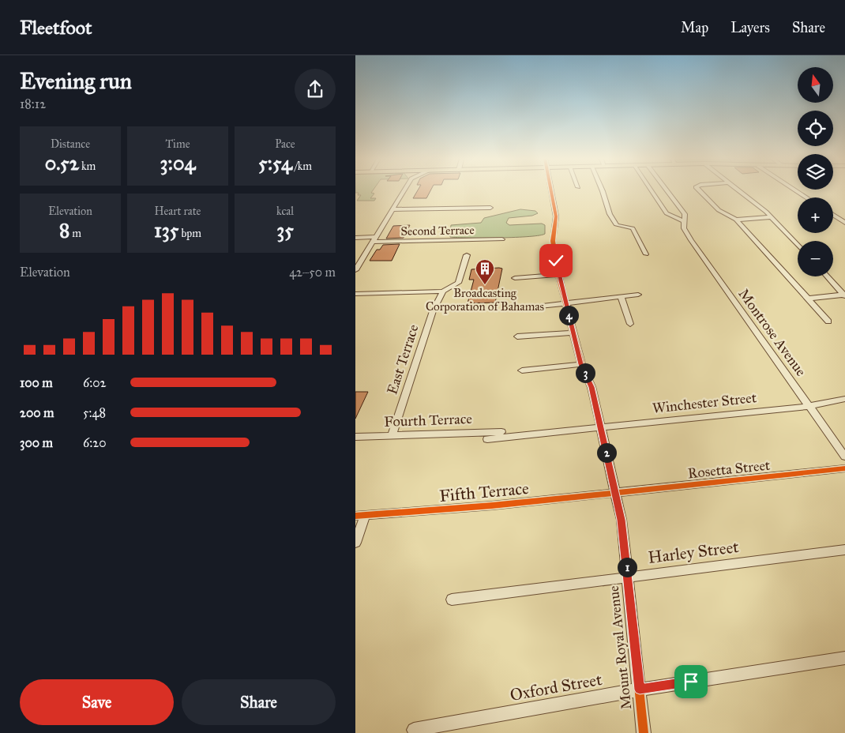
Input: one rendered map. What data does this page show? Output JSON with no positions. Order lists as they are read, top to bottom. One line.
{"streets":{"street":["Second Terrace","Montrose Avenue","East Terrace","Winchester Street","Fourth Terrace","Rosetta Street","Fifth Terrace","Harley Street","Mount Royal Avenue","Oxford Street"]},"crossings":[["Montrose Avenue","Winchester Street"],["East Terrace","Fourth Terrace"],["Winchester Street","Fourth Terrace"],["Winchester Street","Mount Royal Avenue"],["Fourth Terrace","Mount Royal Avenue"],["Rosetta Street","Fifth Terrace"],["Rosetta Street","Mount Royal Avenue"],["Fifth Terrace","Mount Royal Avenue"],["Harley Street","Mount Royal Avenue"],["Mount Royal Avenue","Oxford Street"]],"places":{"building":["Broadcasting Corporation of Bahamas"]},"north":"top","page":{"header":"Fleetfoot","nav":["Map","Layers","Share"],"heading":["Evening run","18:12"],"map_buttons":["+","−"],"stats":[["Distance","0.52 km"],["Time","3:04"],["Pace","5:54 /km"],["Elevation","8 m"],["Heart rate","135 bpm"],["kcal","35"]],"chart":["Elevation","42–50 m"],"pins":["4","3","2","1"],"list":[{"name":"100 m","note":"6:02"},{"name":"200 m","note":"5:48"},{"name":"300 m","note":"6:20"}],"buttons":["Save","Share"]}}
